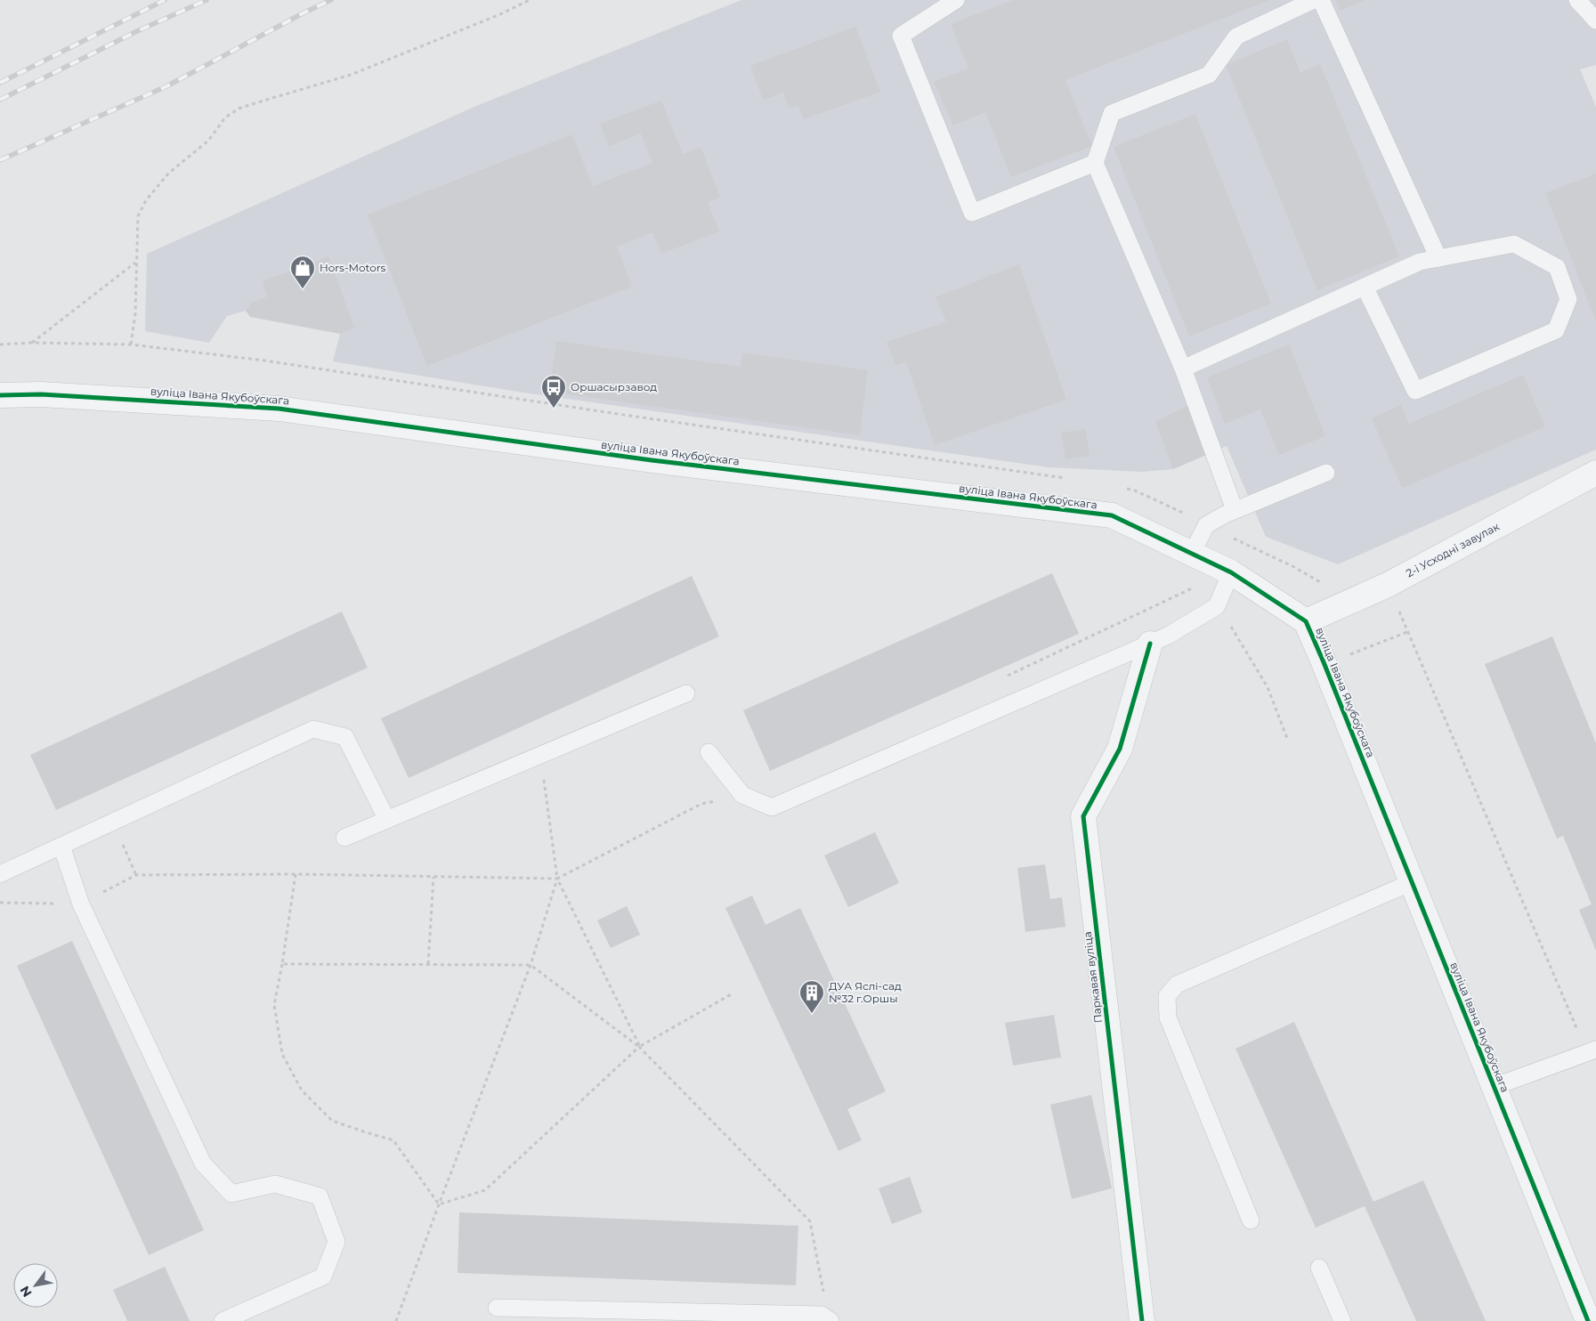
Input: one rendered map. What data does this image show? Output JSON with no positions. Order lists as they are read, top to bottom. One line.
{"streets":{"street":["вуліца Івана Якубоўскага","2-і Усходні завулак","Паркавая вуліца"]},"crossings":[["вуліца Івана Якубоўскага","2-і Усходні завулак"]],"places":{"shop":["Hors-Motors"],"bus stop":["Оршасырзавод"],"building":["ДУА Яслі-сад №32 г.Оршы"]},"north":"bottom left"}
